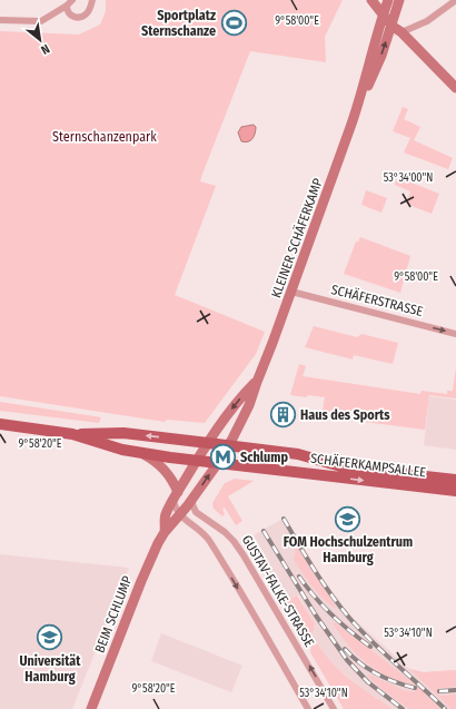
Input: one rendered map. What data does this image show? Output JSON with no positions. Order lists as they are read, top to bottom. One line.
{"streets":{"main road":["KLEINER SCHÄFERKAMP","SCHÄFERKAMPSALLEE","BEIM SCHLUMP"],"street":["SCHÄFERSTRASSE","GUSTAV-FALKE-STRASSE"]},"crossings":[["KLEINER SCHÄFERKAMP","SCHÄFERSTRASSE"],["KLEINER SCHÄFERKAMP","SCHÄFERKAMPSALLEE"],["KLEINER SCHÄFERKAMP","BEIM SCHLUMP"],["SCHÄFERKAMPSALLEE","BEIM SCHLUMP"],["GUSTAV-FALKE-STRASSE","BEIM SCHLUMP"]],"one_way":["SCHÄFERSTRASSE"],"parks":["Sternschanzenpark"],"places":{"sports":["Sportplatz Sternschanze"],"building":["Haus des Sports"],"metro station":["Schlump"],"school or university":["FOM Hochschulzentrum Hamburg","Universität Hamburg"]},"north":"bottom right","coordinates":["9°58'00\"E","53°34'00\"N","9°58'20\"E","53°34'10\"N"]}
